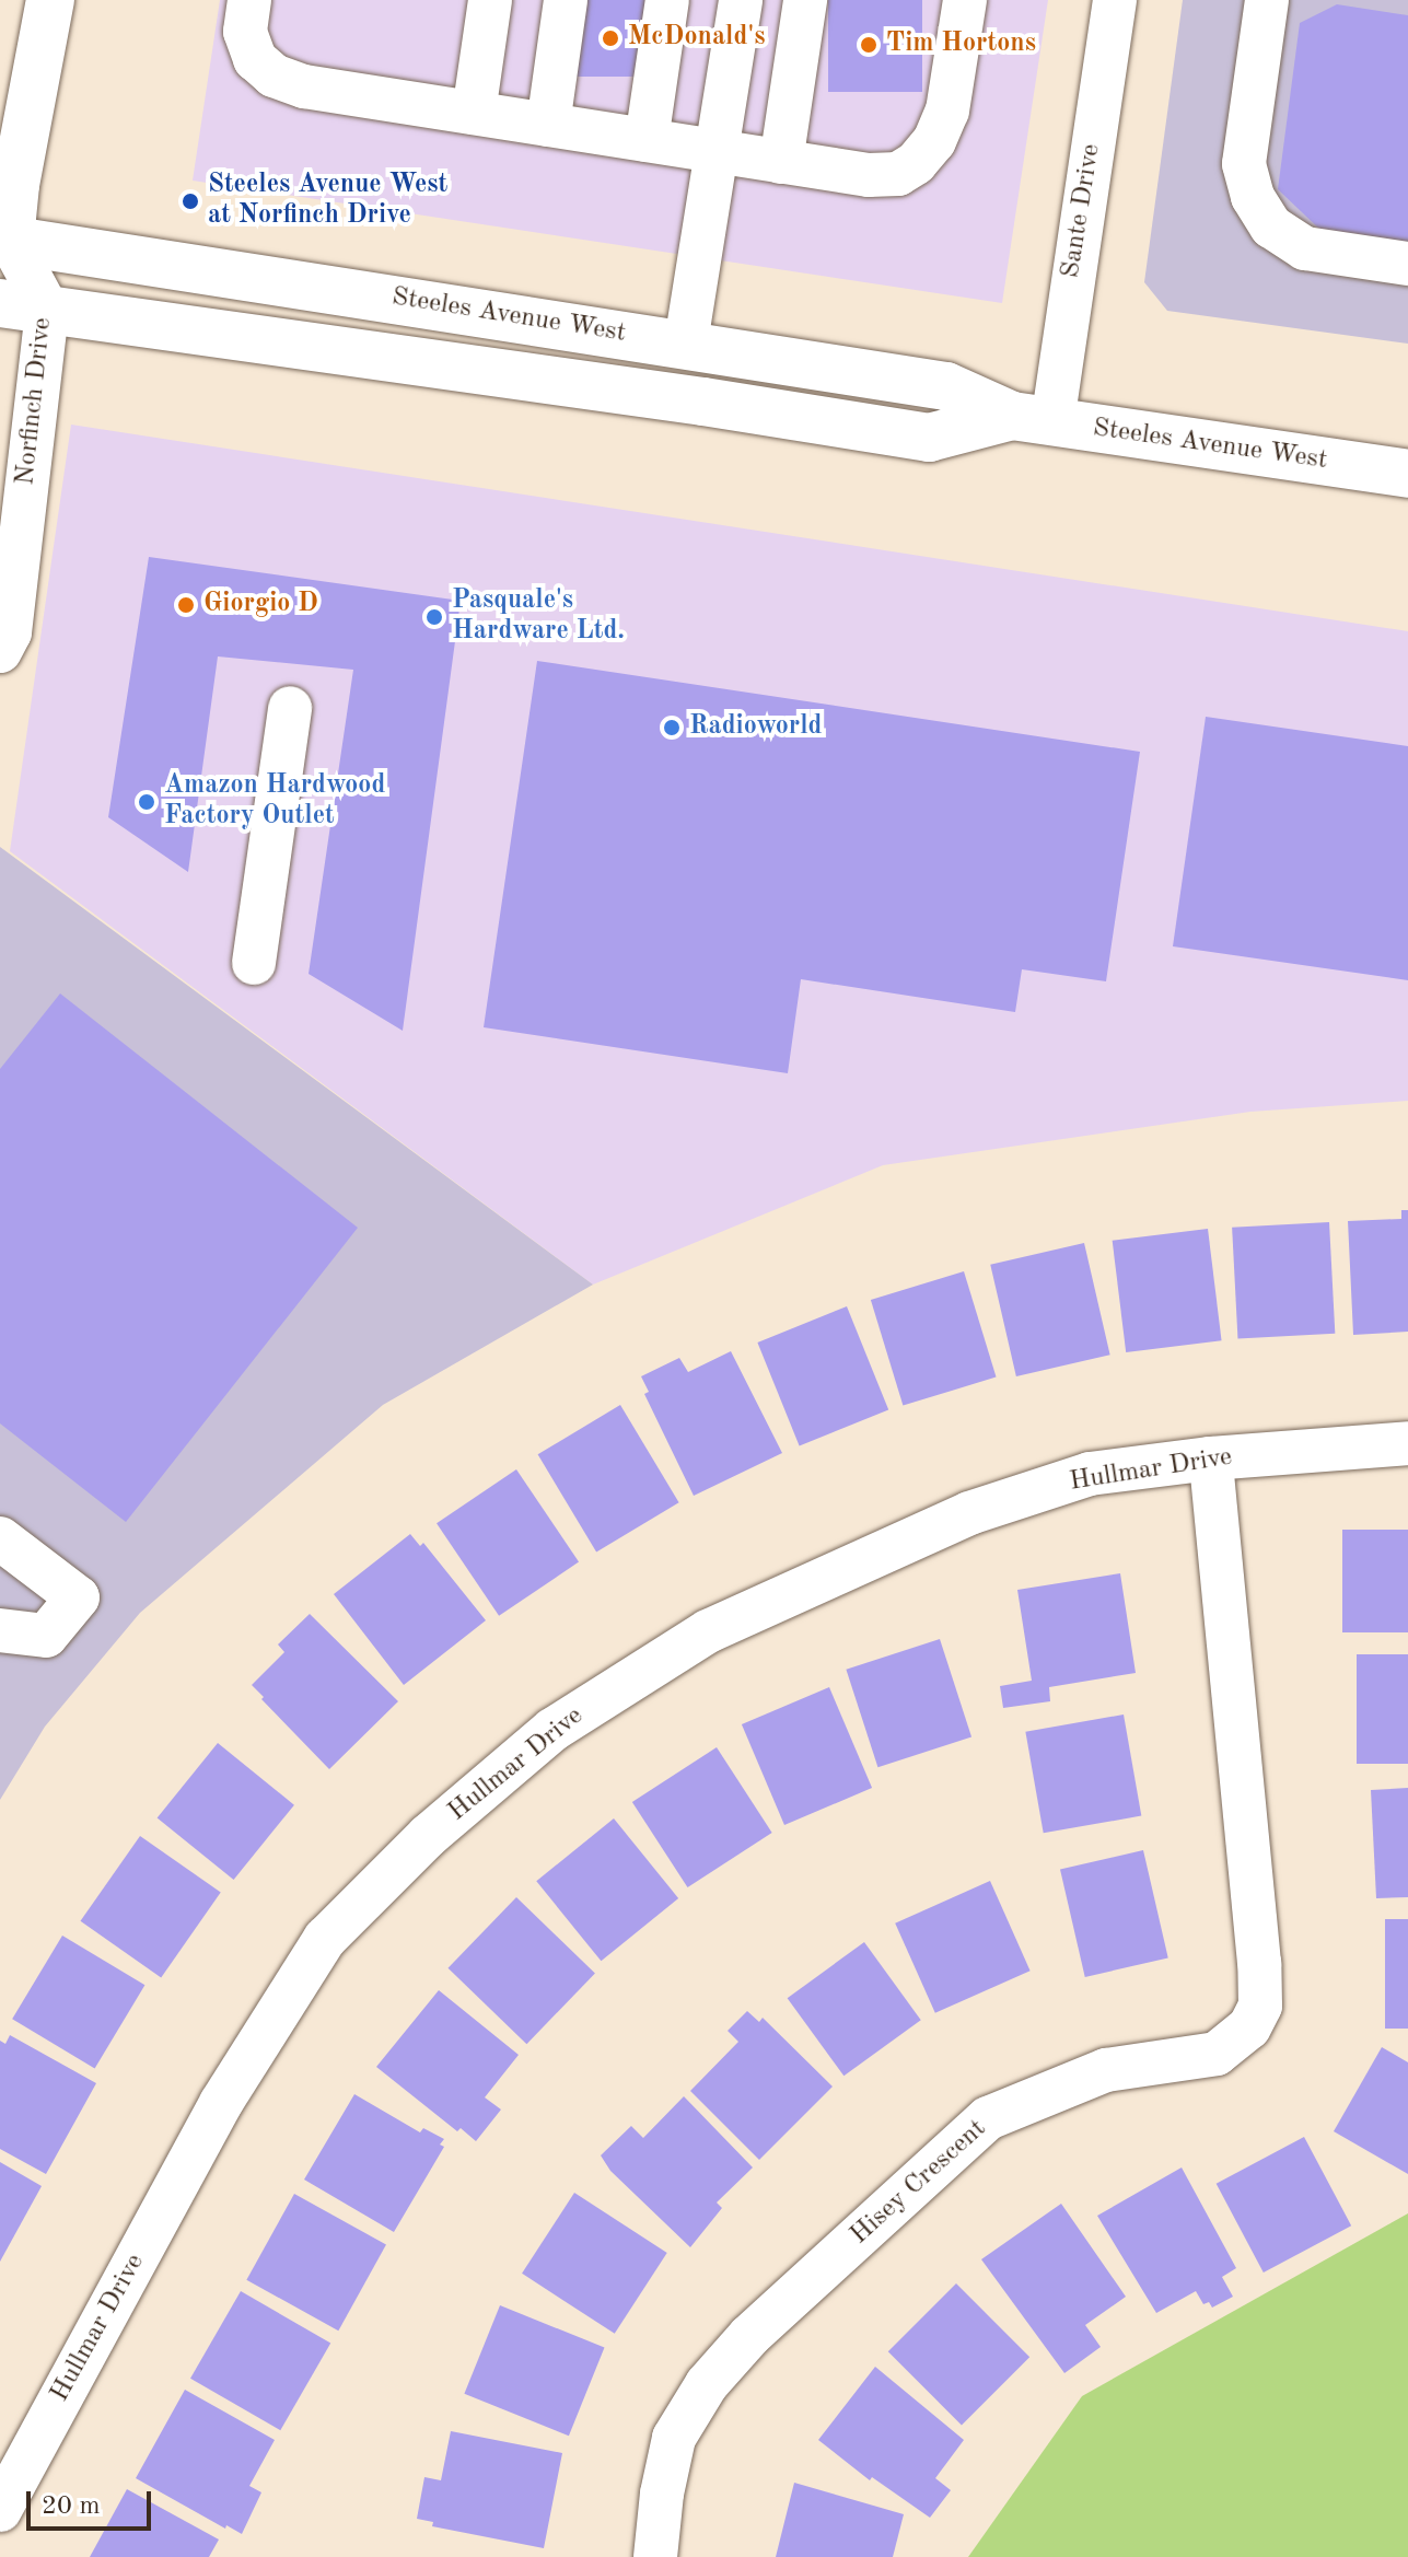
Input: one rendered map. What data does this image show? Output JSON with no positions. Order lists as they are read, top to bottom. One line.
{"streets":{"main road":["Steeles Avenue West"],"street":["Sante Drive","Norfinch Drive","Hullmar Drive","Hisey Crescent"]},"crossings":[["Sante Drive","Steeles Avenue West"],["Steeles Avenue West","Norfinch Drive"],["Hullmar Drive","Hisey Crescent"]],"places":["McDonald's","Tim Hortons","Steeles Avenue West at Norfinch Drive","Giorgio D","Pasquale's Hardware Ltd.","Radioworld","Amazon Hardwood Factory Outlet"],"scale_bar":"20 m"}
